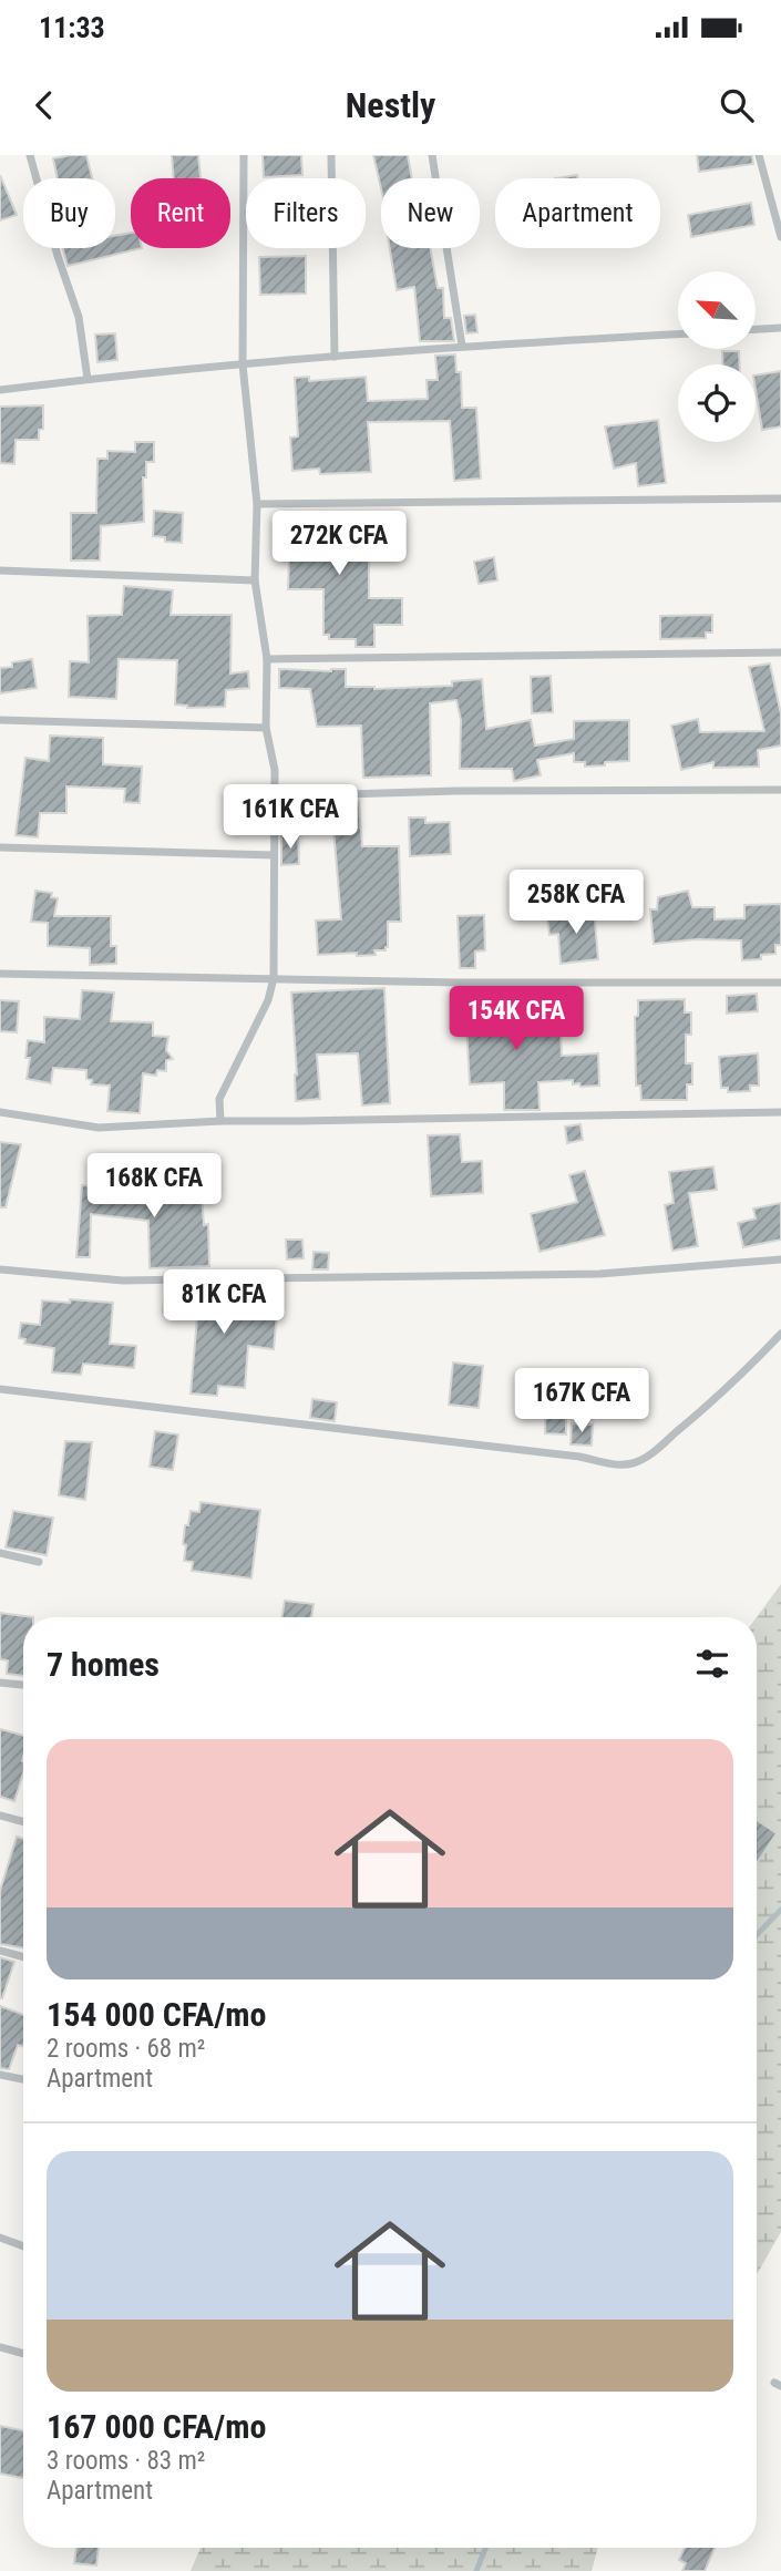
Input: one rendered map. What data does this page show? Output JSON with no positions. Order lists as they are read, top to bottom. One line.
{"north":"top left","page":{"status":"11:33","header":"Nestly","chip":["Buy","Rent","Filters","New","Apartment"],"price":["272K CFA","161K CFA","258K CFA","154K CFA","168K CFA","81K CFA","167K CFA"],"heading":"7 homes","list":[{"name":"154 000 CFA/mo","note":"2 rooms · 68 m² · Apartment"},{"name":"167 000 CFA/mo","note":"3 rooms · 83 m² · Apartment"}]}}
